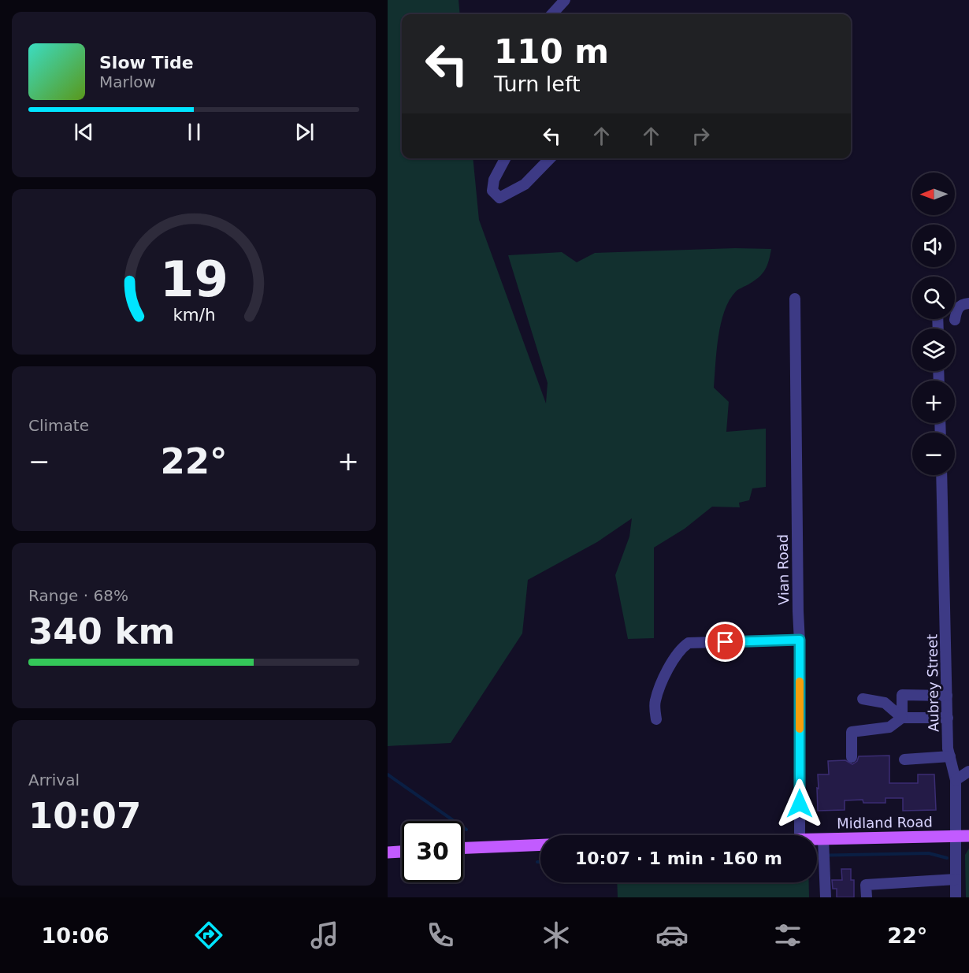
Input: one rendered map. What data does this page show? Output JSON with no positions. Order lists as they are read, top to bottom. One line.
{"streets":{"main road":["Midland Road"],"street":["Vian Road","Aubrey Street"]},"crossings":[["Aubrey Street","Midland Road"]],"north":"left","page":{"turn":["110 m","Turn left"],"song":["Slow Tide","Marlow"],"map_buttons":["+","−"],"tile":["Climate",["Range · 68%","340 km"],["Arrival","10:07"]],"heat":["−","22°","+"],"limit":"30","trip":"10:07 · 1 min · 160 m","tabs":["10:06","22°"],"gauge":["19","km/h"]}}
